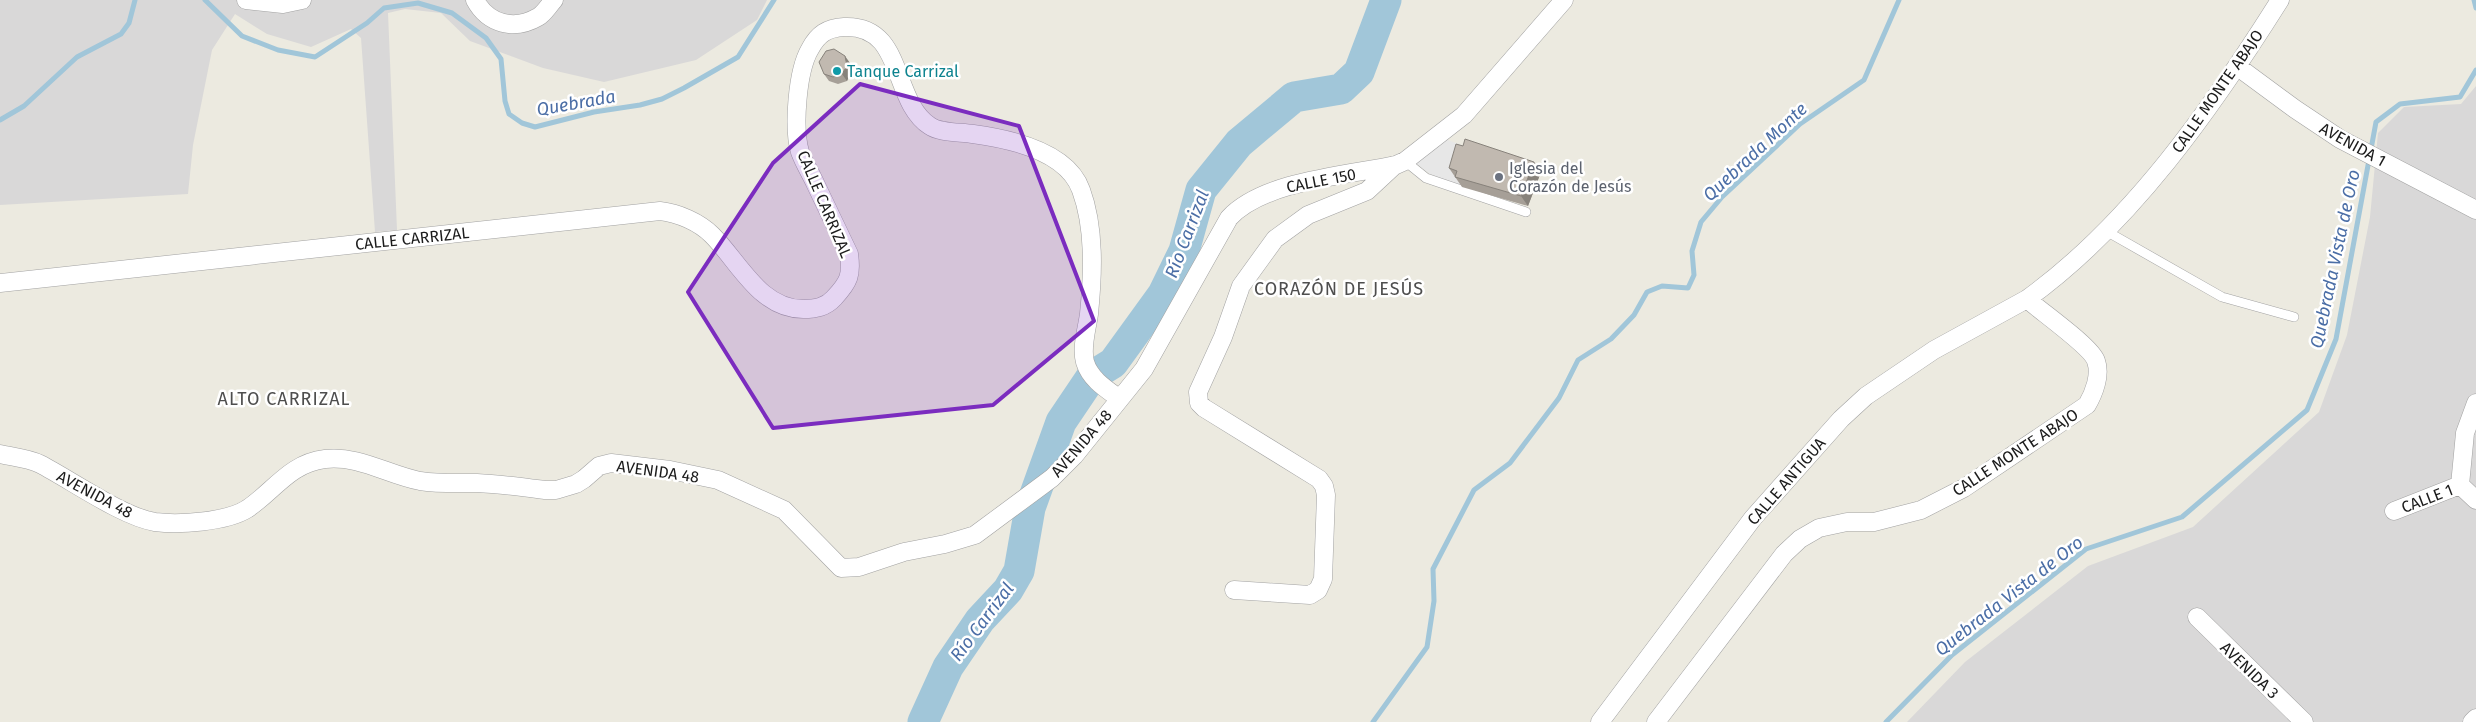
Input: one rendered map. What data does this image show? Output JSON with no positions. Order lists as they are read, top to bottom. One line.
{"streets":{"street":["CALLE MONTE ABAJO","AVENIDA 1","CALLE 150","CALLE CARRIZAL","AVENIDA 48","CALLE ANTIGUA","CALLE 1","AVENIDA 3"]},"crossings":[["CALLE MONTE ABAJO","AVENIDA 1"],["CALLE MONTE ABAJO","CALLE ANTIGUA"],["CALLE 150","CALLE CARRIZAL"],["CALLE 150","AVENIDA 48"],["CALLE CARRIZAL","AVENIDA 48"]],"districts":["CORAZÓN DE JESÚS","ALTO CARRIZAL"],"water":["Quebrada","Quebrada Monte","Río Carrizal","Quebrada Vista de Oro"],"places":["Tanque Carrizal","Iglesia del Corazón de Jesús"]}
